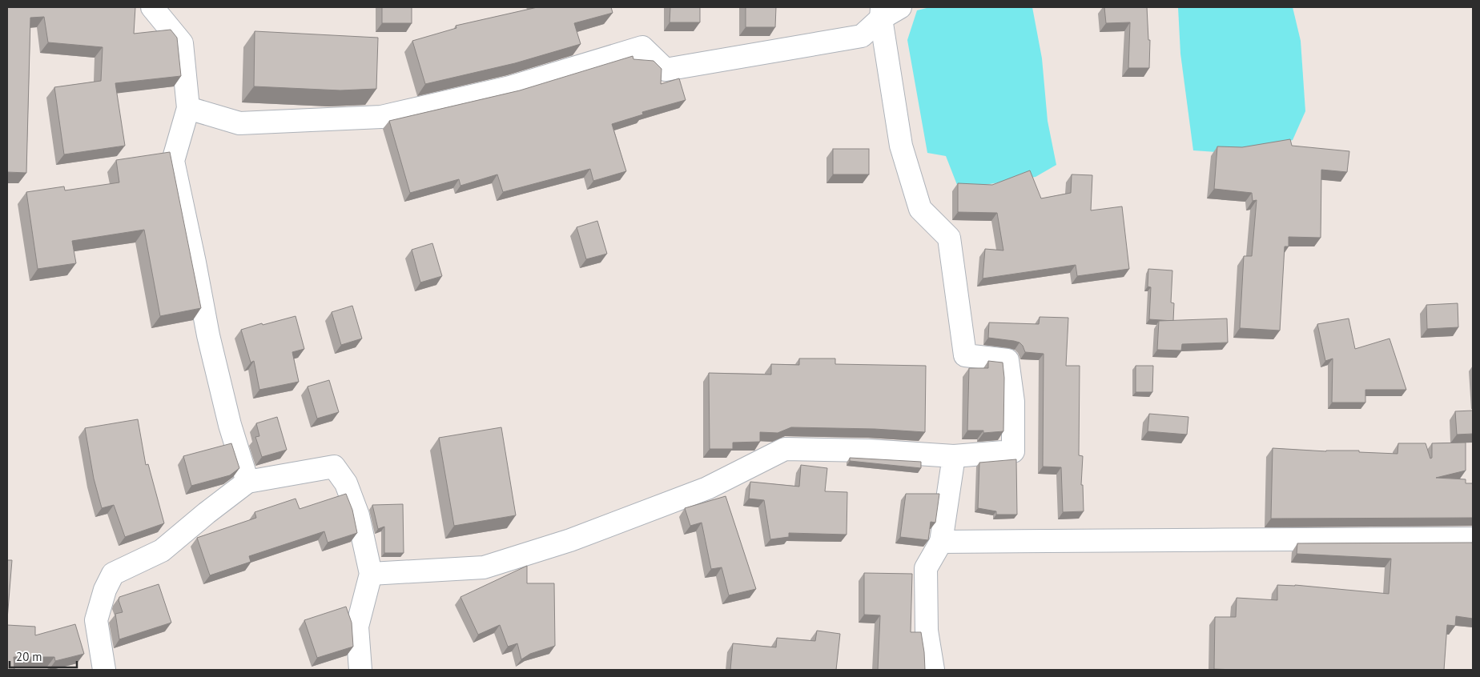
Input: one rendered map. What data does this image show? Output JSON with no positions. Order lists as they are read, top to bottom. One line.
{"scale_bar":"20 m"}
